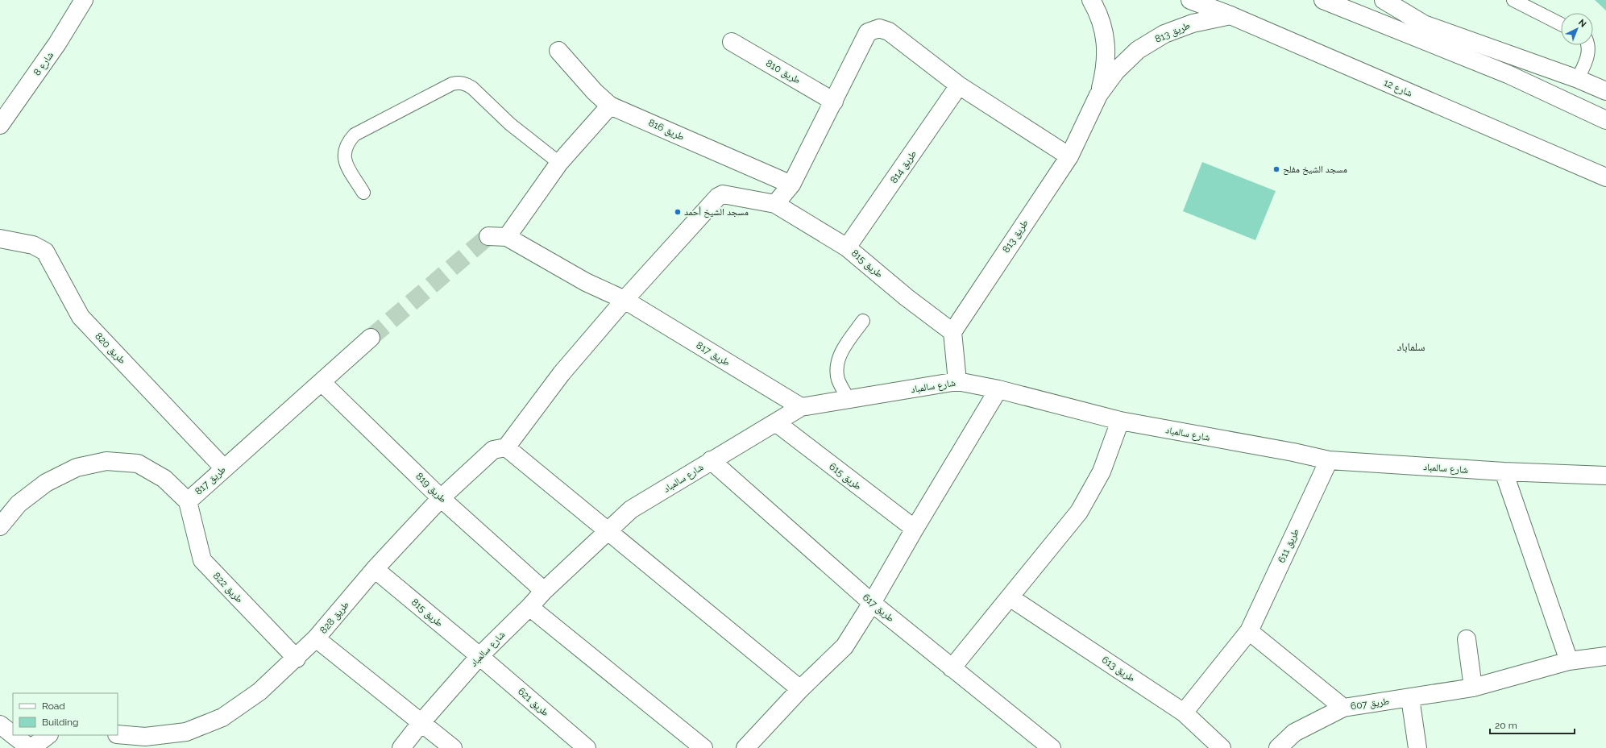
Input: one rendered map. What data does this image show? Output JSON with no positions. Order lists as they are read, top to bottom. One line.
{"streets":{"street":["طريق 813","شارع 8","طريق 810","شارع 12","طريق 816","طريق 814","طريق 815","طريق 820","طريق 817","شارع سالمباد","طريق 615","طريق 819","طريق 611","طريق 822","طريق 617","طريق 828","طريق 613","طريق 621","طريق 607"]},"crossings":[["طريق 813","شارع 12"],["طريق 813","طريق 815"],["طريق 814","طريق 815"],["طريق 815","شارع سالمباد"],["طريق 815","طريق 828"],["طريق 815","طريق 621"],["طريق 820","طريق 817"],["طريق 817","شارع سالمباد"],["طريق 817","طريق 819"],["طريق 817","طريق 822"],["شارع سالمباد","طريق 615"],["شارع سالمباد","طريق 819"],["شارع سالمباد","طريق 611"],["شارع سالمباد","طريق 617"],["شارع سالمباد","طريق 621"],["طريق 819","طريق 828"],["طريق 611","طريق 613"],["طريق 822","طريق 828"]],"districts":["سلماباد"],"places":["مسجد الشيخ مفلح","مسجد الشيخ أحمد"],"legend":["Road","Building"],"scale_bar":"20 m","north":"top right"}
